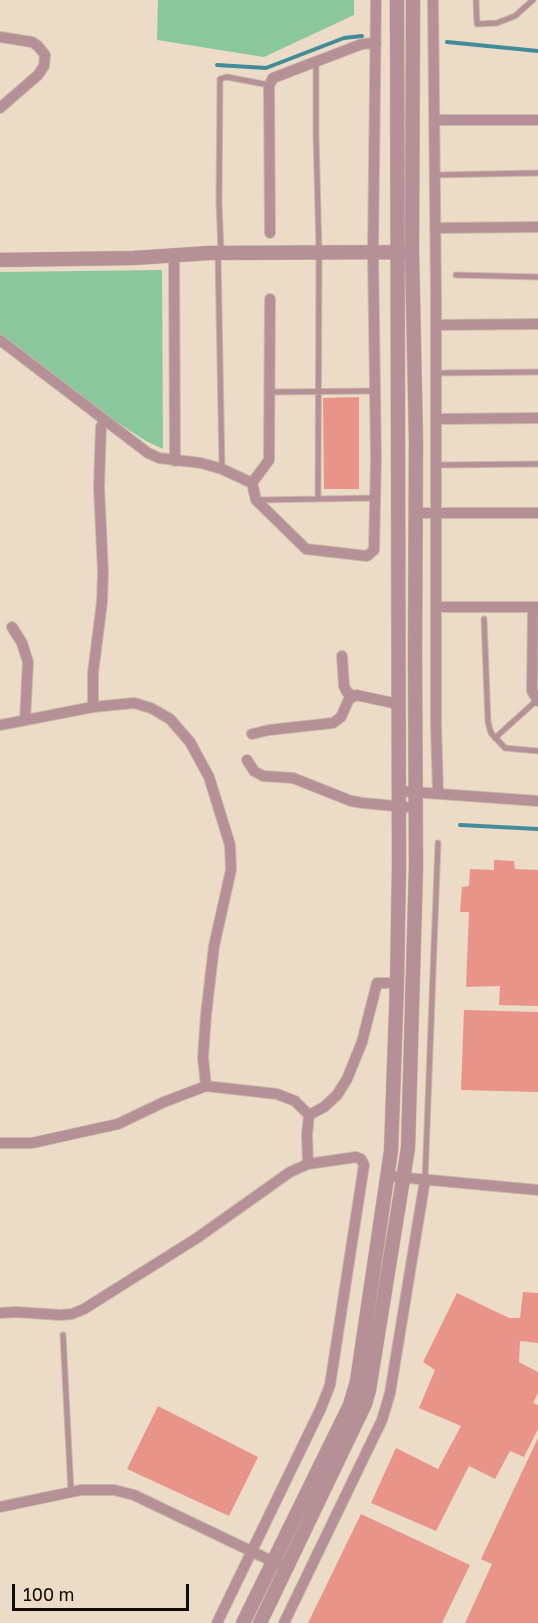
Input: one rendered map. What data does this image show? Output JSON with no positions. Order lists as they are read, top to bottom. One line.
{"scale_bar":"100 m"}
